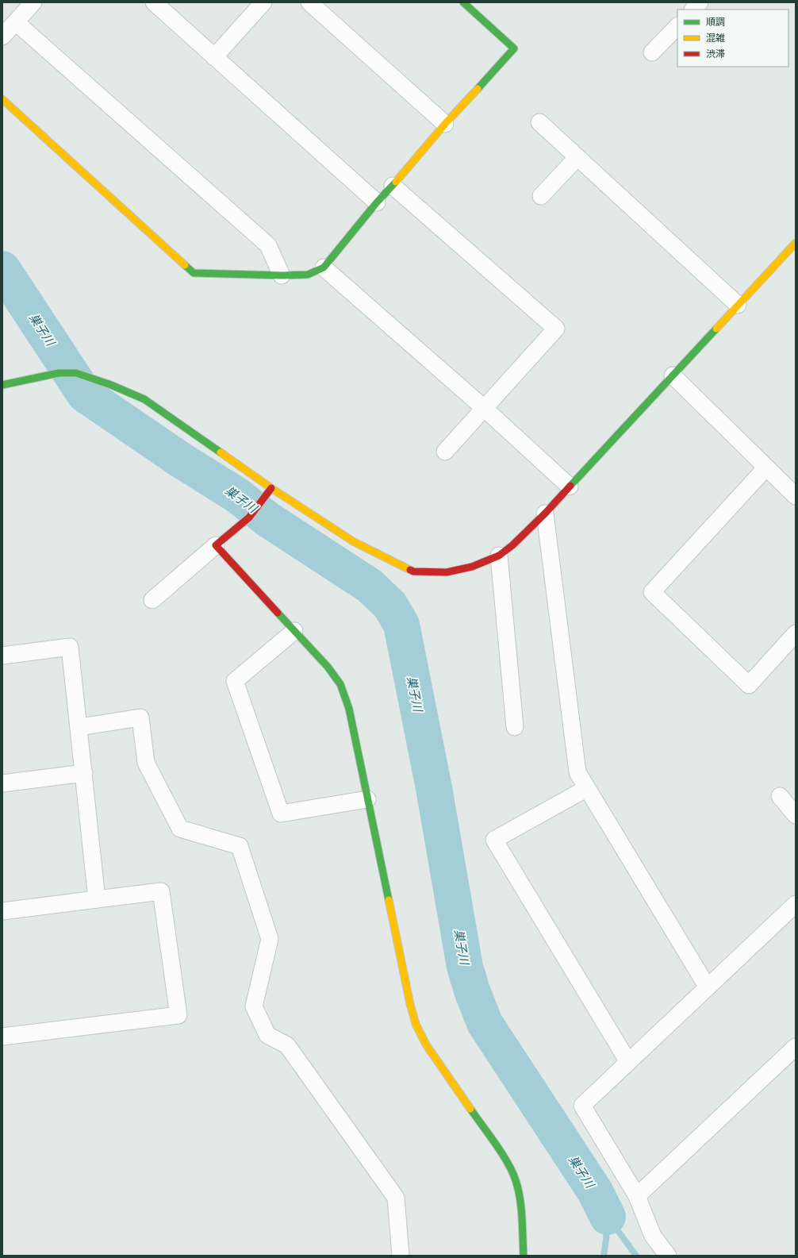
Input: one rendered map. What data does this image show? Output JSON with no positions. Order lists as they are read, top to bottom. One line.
{"water":["巣子川"],"legend":["順調","混雑","渋滞"]}
